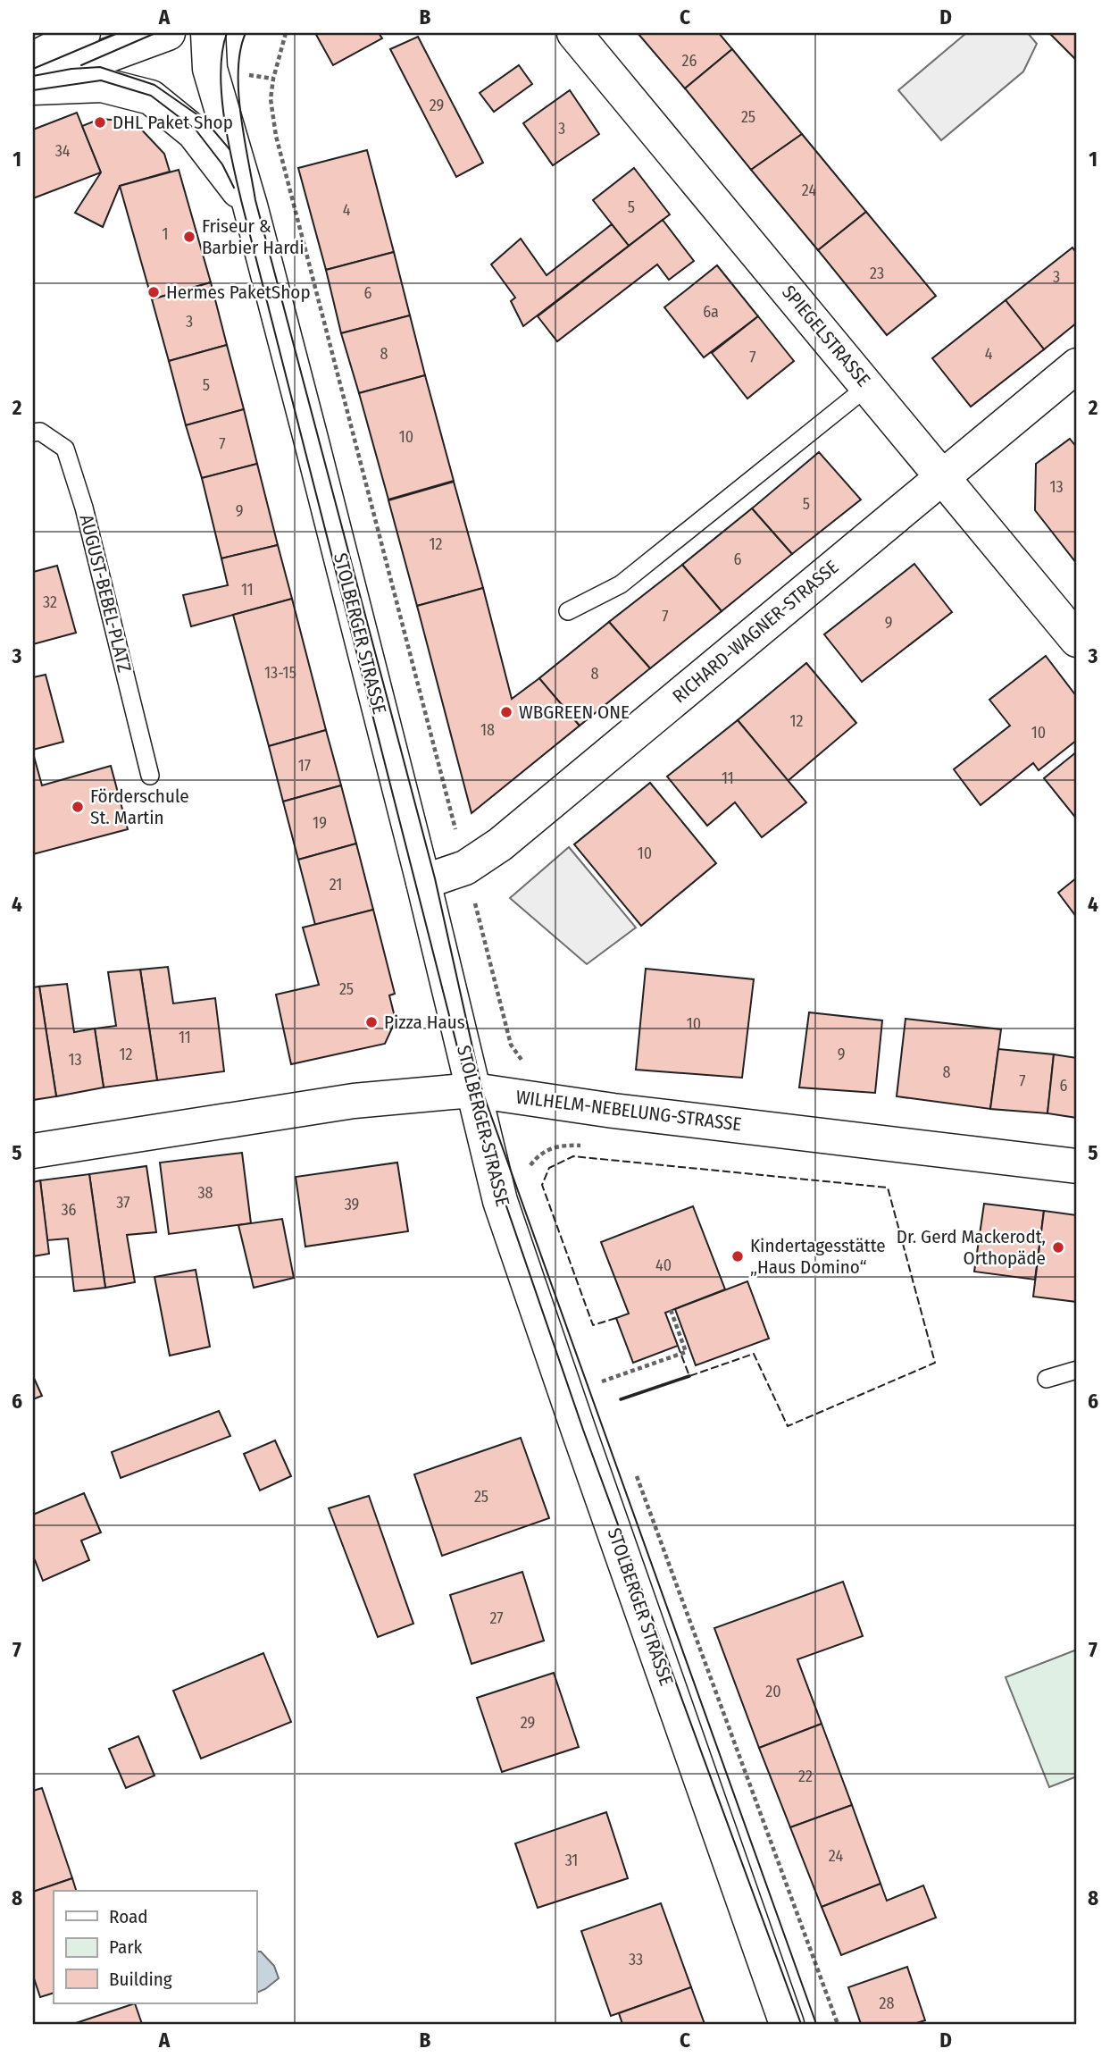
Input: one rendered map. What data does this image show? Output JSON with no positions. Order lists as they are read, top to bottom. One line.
{"streets":{"street":["SPIEGELSTRASSE","RICHARD-WAGNER-STRASSE","STOLBERGER STRASSE","WILHELM-NEBELUNG-STRASSE"],"lane":["AUGUST-BEBEL-PLATZ"]},"crossings":[["SPIEGELSTRASSE","RICHARD-WAGNER-STRASSE"],["RICHARD-WAGNER-STRASSE","STOLBERGER STRASSE"],["STOLBERGER STRASSE","WILHELM-NEBELUNG-STRASSE"]],"places":["DHL Paket Shop","Friseur & Barbier Hardi","Hermes PaketShop","WBGREEN ONE","Förderschule St. Martin","Pizza Haus","Dr. Gerd Mackerodt, Orthopäde","Kindertagesstätte „Haus Domino“"],"house_numbers":["26","29","25","3","34","24","5","4","1","23","3","6","6a","3","8","4","7","5","10","7","13","5","9","12","6","11","32","7","9","13-15","8","12","18","10","17","11","19","10","21","25","10","11","12","9","13","8","7","6","38","37","39","36","40","25","27","20","29","22","24","31","33","28"],"legend":["Road","Park","Building"],"grid":{"columns":["A","B","C","D"],"rows":["1","2","3","4","5","6","7","8"]}}
